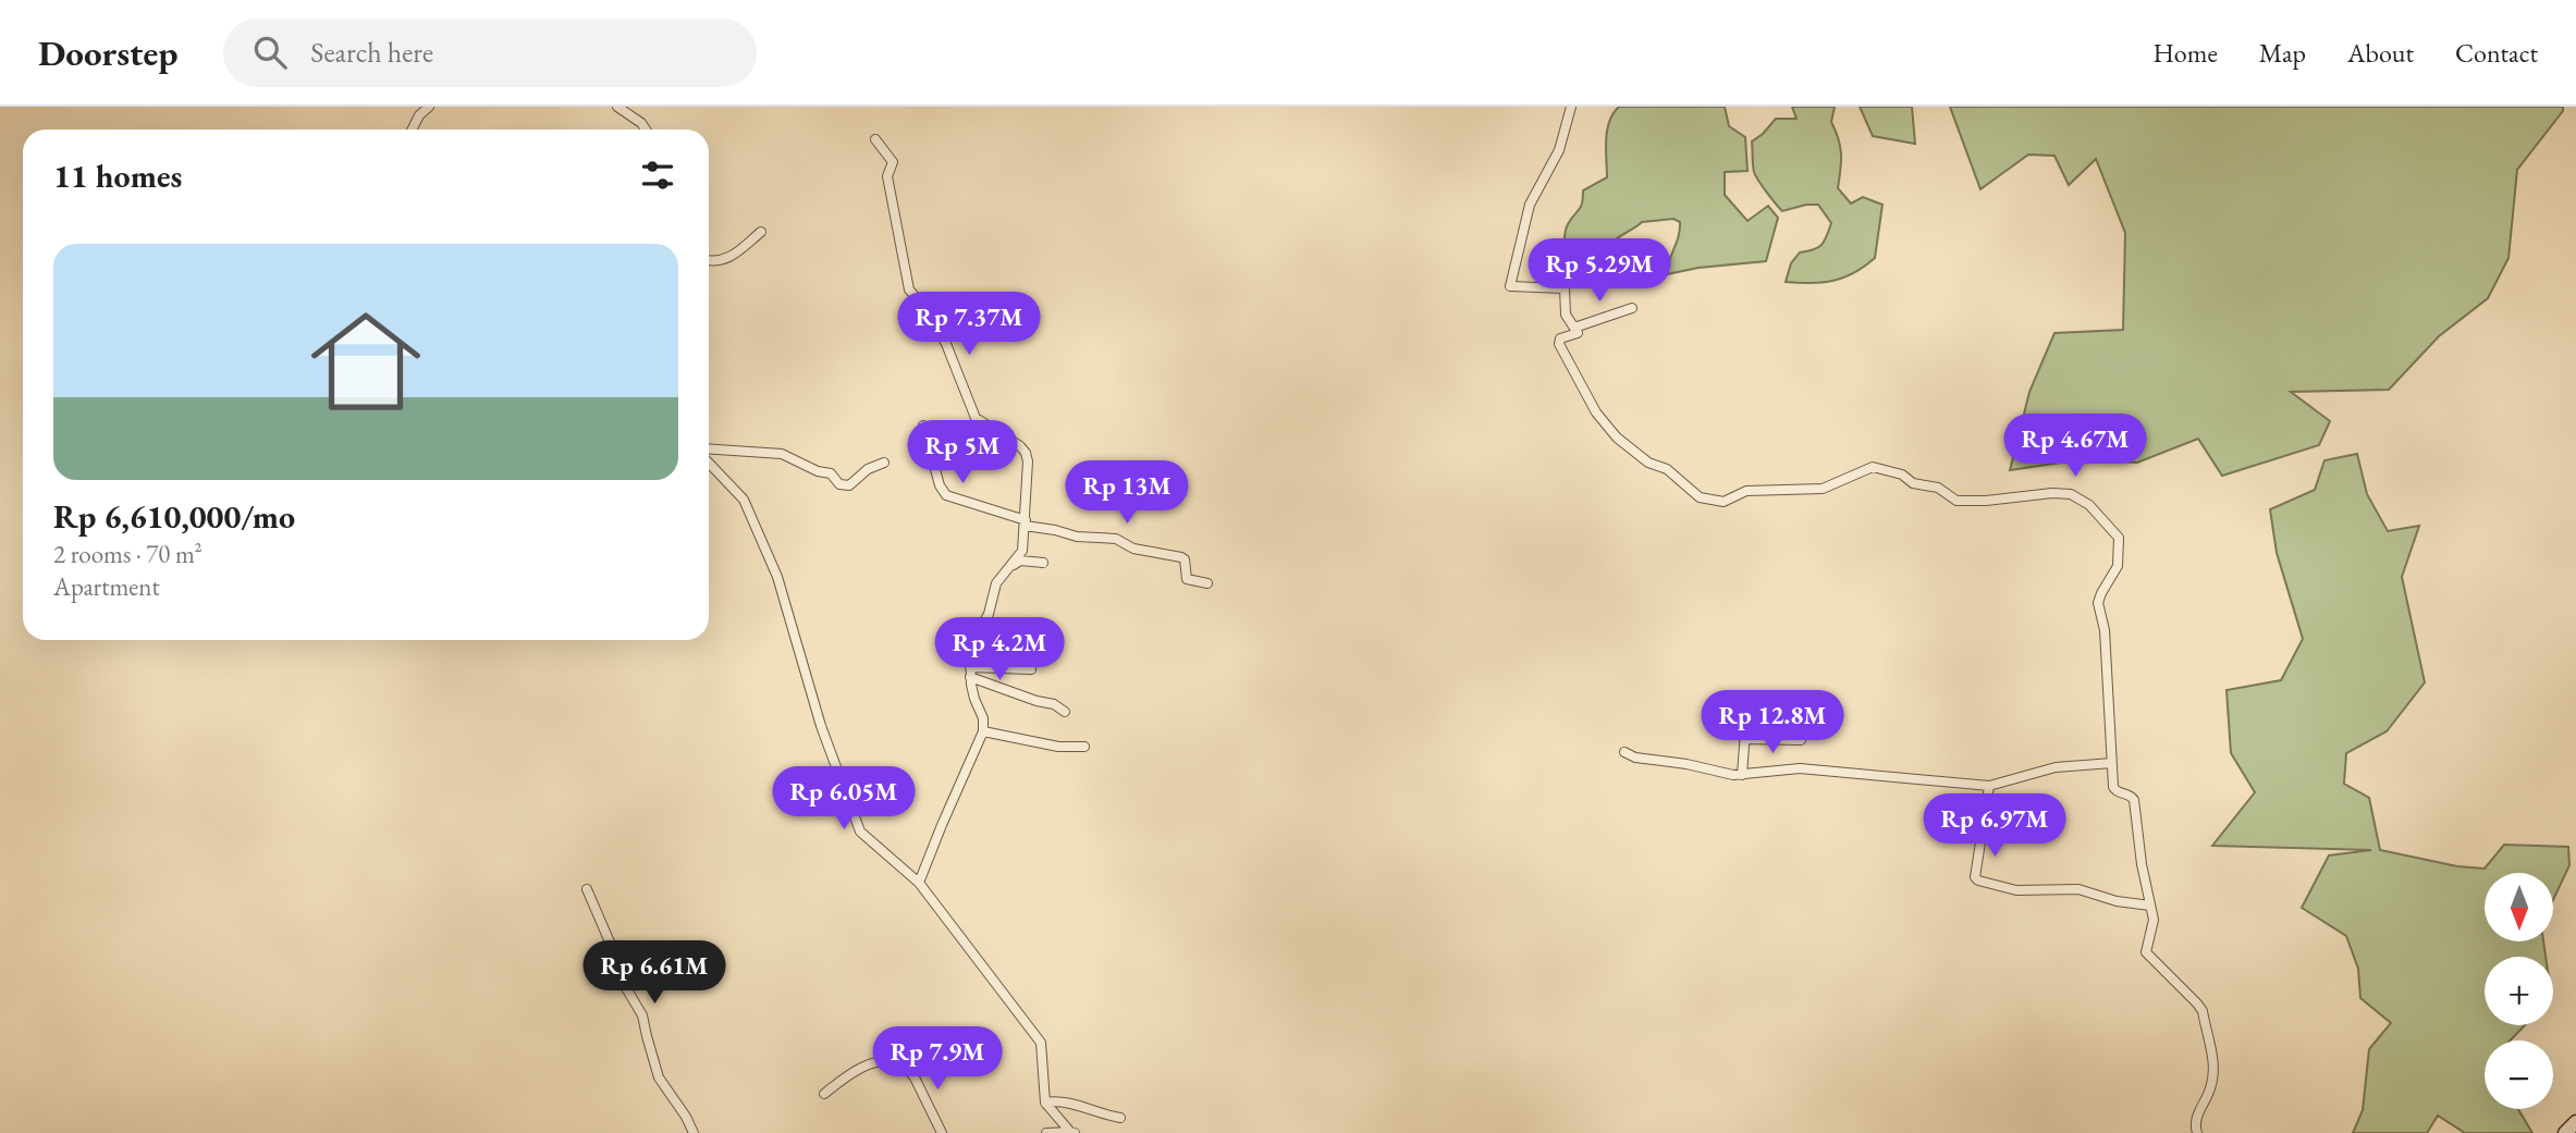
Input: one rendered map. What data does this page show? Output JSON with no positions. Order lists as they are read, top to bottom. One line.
{"north":"bottom","page":{"header":"Doorstep","search":"Search here","nav":["Home","Map","About","Contact"],"heading":"11 homes","list":[{"name":"Rp 6,610,000/mo","note":"2 rooms · 70 m² · Apartment"}],"price":["Rp 5.29M","Rp 7.37M","Rp 4.67M","Rp 5M","Rp 13M","Rp 4.2M","Rp 12.8M","Rp 6.05M","Rp 6.97M","Rp 6.61M","Rp 7.9M"],"map_buttons":["+","−"]}}
